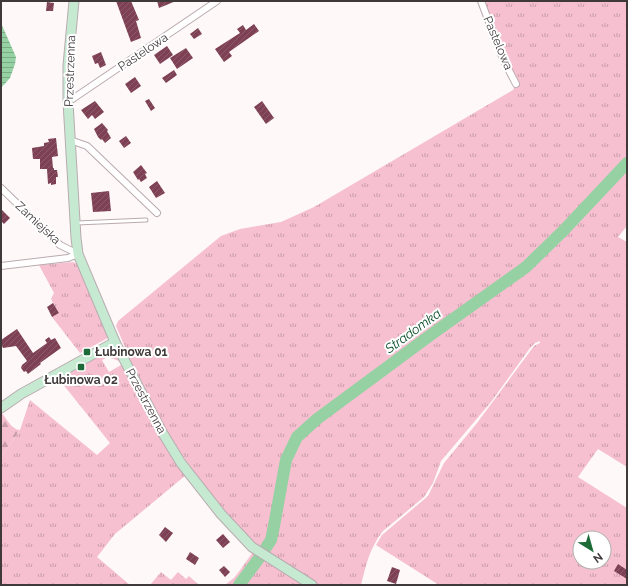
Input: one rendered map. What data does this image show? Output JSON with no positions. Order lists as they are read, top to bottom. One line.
{"streets":{"street":["Pastelowa","Przestrzenna","Zamiejska"]},"crossings":[["Pastelowa","Przestrzenna"],["Przestrzenna","Zamiejska"]],"water":["Stradomka"],"places":{"transit":["Łubinowa 01","Łubinowa 02"]},"north":"bottom right"}
